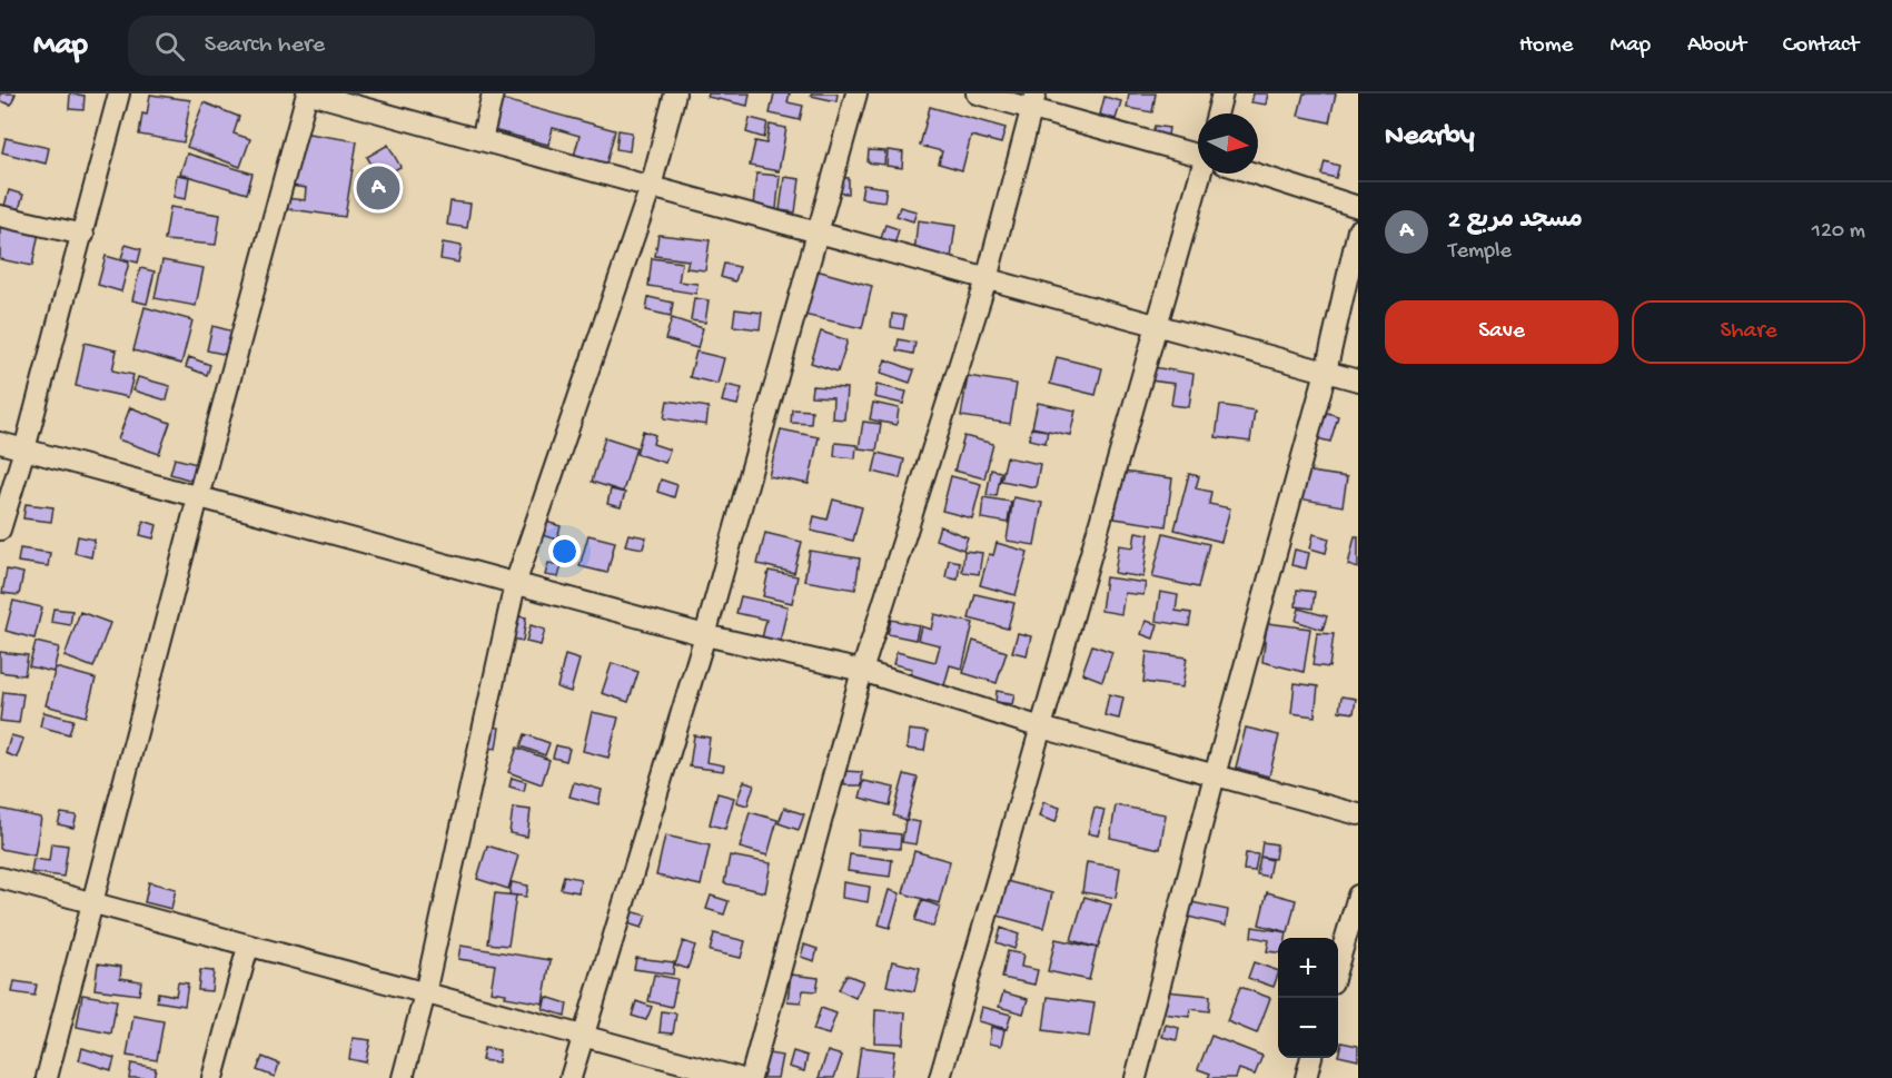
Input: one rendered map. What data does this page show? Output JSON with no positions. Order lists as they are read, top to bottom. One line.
{"north":"right","page":{"header":"Map","search":"Search here","nav":["Home","Map","About","Contact"],"heading":"Nearby","pins":"A","list":[{"mark":"A","name":"مسجد مربع 2","note":"Temple","value":"120 m"}],"buttons":["Save","Share"],"map_buttons":["+","−"]}}
